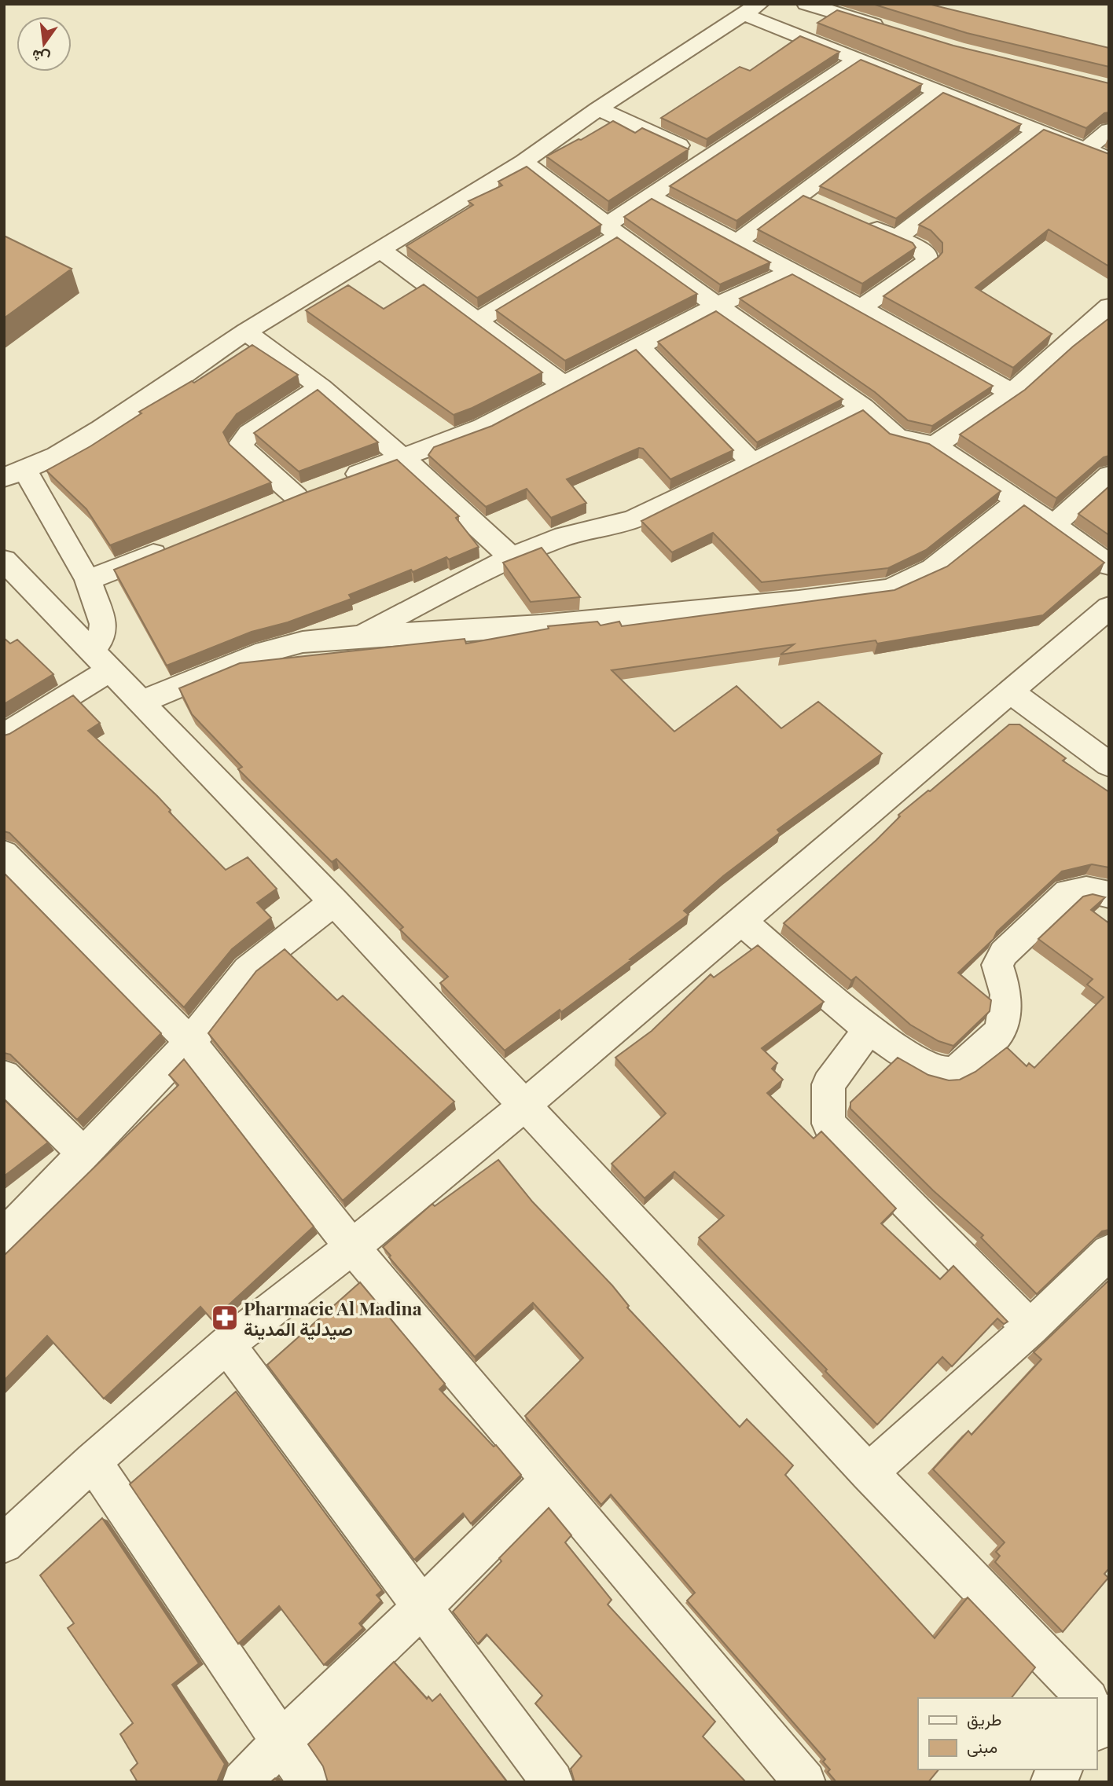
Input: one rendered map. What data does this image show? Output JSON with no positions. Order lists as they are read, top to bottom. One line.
{"places":{"pharmacy":["Pharmacie Al Madina صيدلية المدينة"]},"legend":["طريق","مبنى"],"north":"bottom"}
